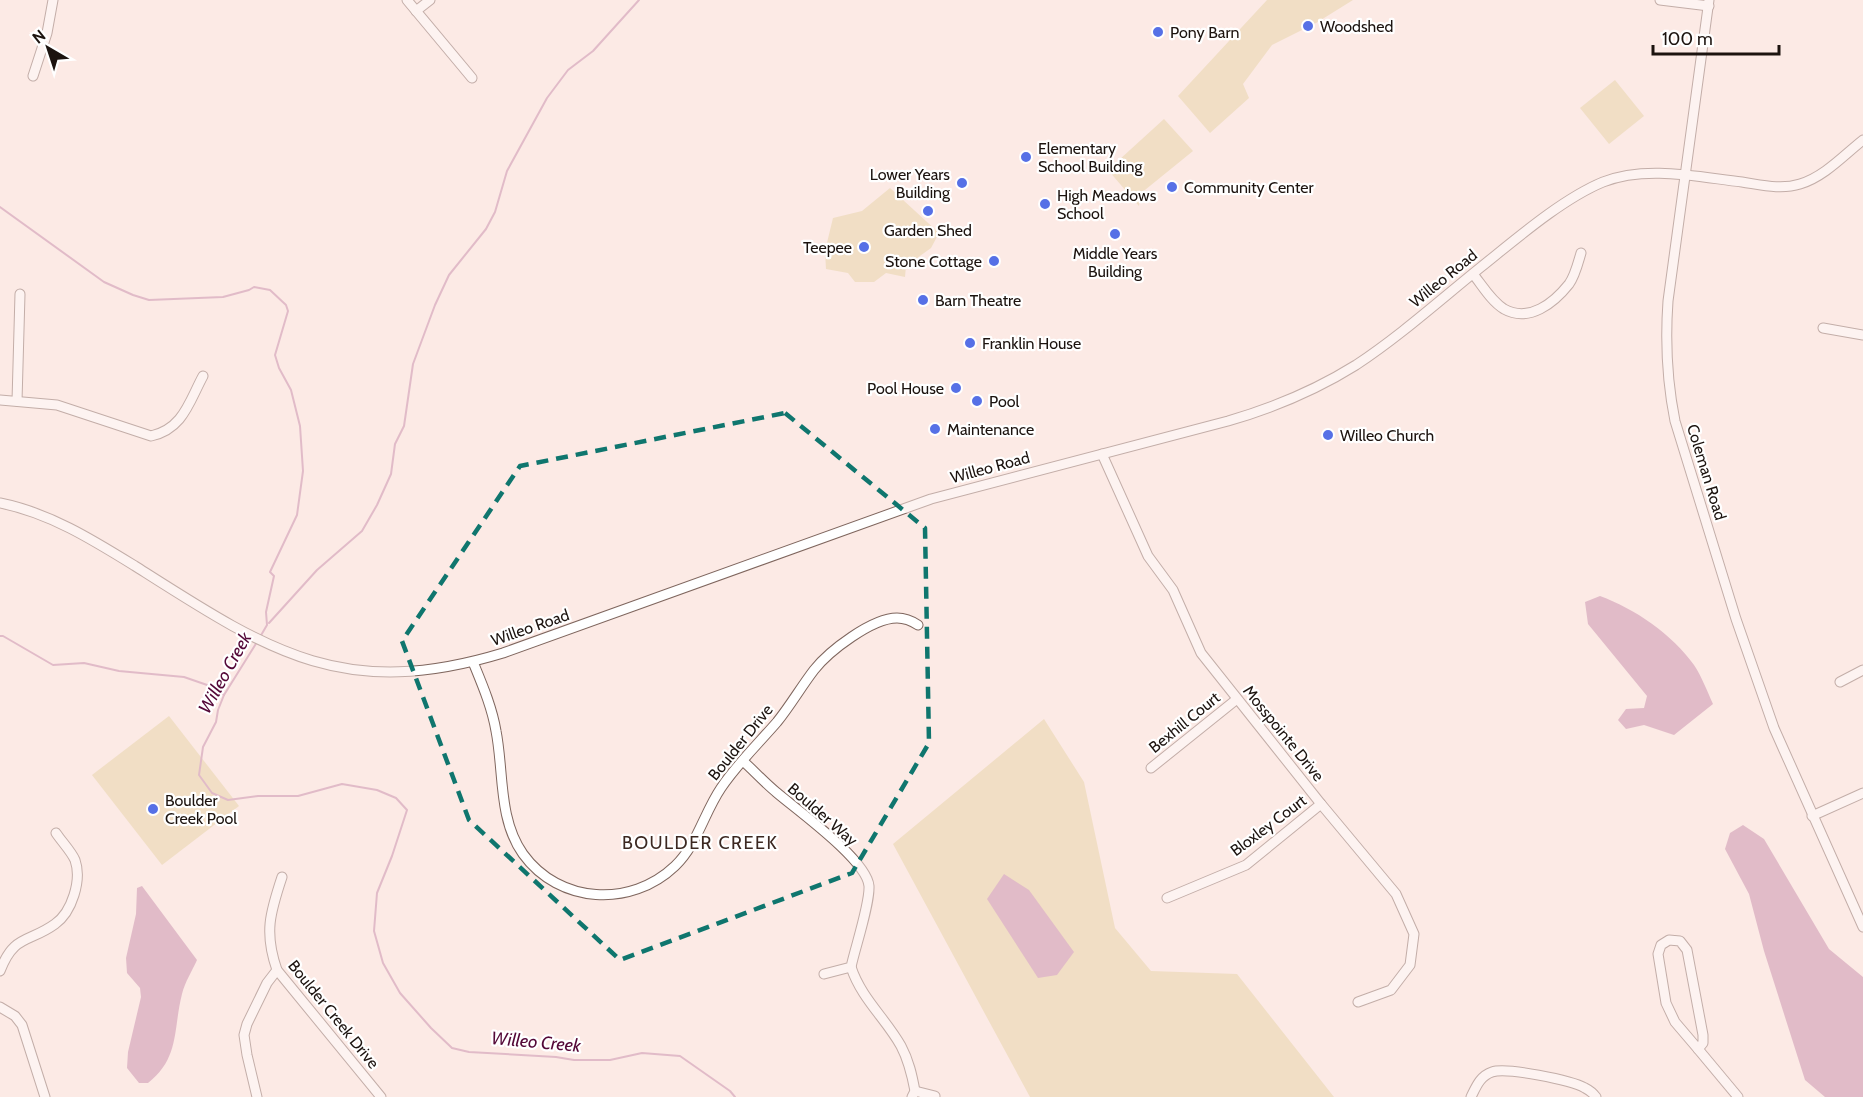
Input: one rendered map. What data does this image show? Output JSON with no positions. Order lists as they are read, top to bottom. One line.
{"streets":{"street":["Willeo Road","Coleman Road","Bexhill Court","Mosspointe Drive","Boulder Drive","Boulder Way","Bloxley Court","Boulder Creek Drive"]},"crossings":[["Willeo Road","Coleman Road"],["Willeo Road","Mosspointe Drive"],["Willeo Road","Boulder Drive"],["Bexhill Court","Mosspointe Drive"],["Mosspointe Drive","Bloxley Court"],["Boulder Drive","Boulder Way"]],"districts":["BOULDER CREEK"],"water":["Willeo Creek"],"places":["Woodshed","Pony Barn","Elementary School Building","Lower Years Building","Community Center","High Meadows School","Garden Shed","Middle Years Building","Teepee","Stone Cottage","Barn Theatre","Franklin House","Pool House","Pool","Maintenance","Willeo Church","Boulder Creek Pool"],"scale_bar":"100 m","north":"top left"}
